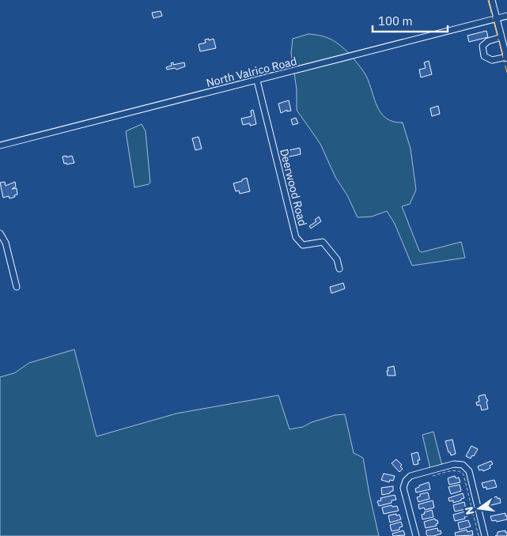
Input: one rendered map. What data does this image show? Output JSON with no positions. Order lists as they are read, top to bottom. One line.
{"streets":{"street":["North Valrico Road","Deerwood Road"]},"crossings":[["North Valrico Road","Deerwood Road"]],"scale_bar":"100 m","north":"left"}
